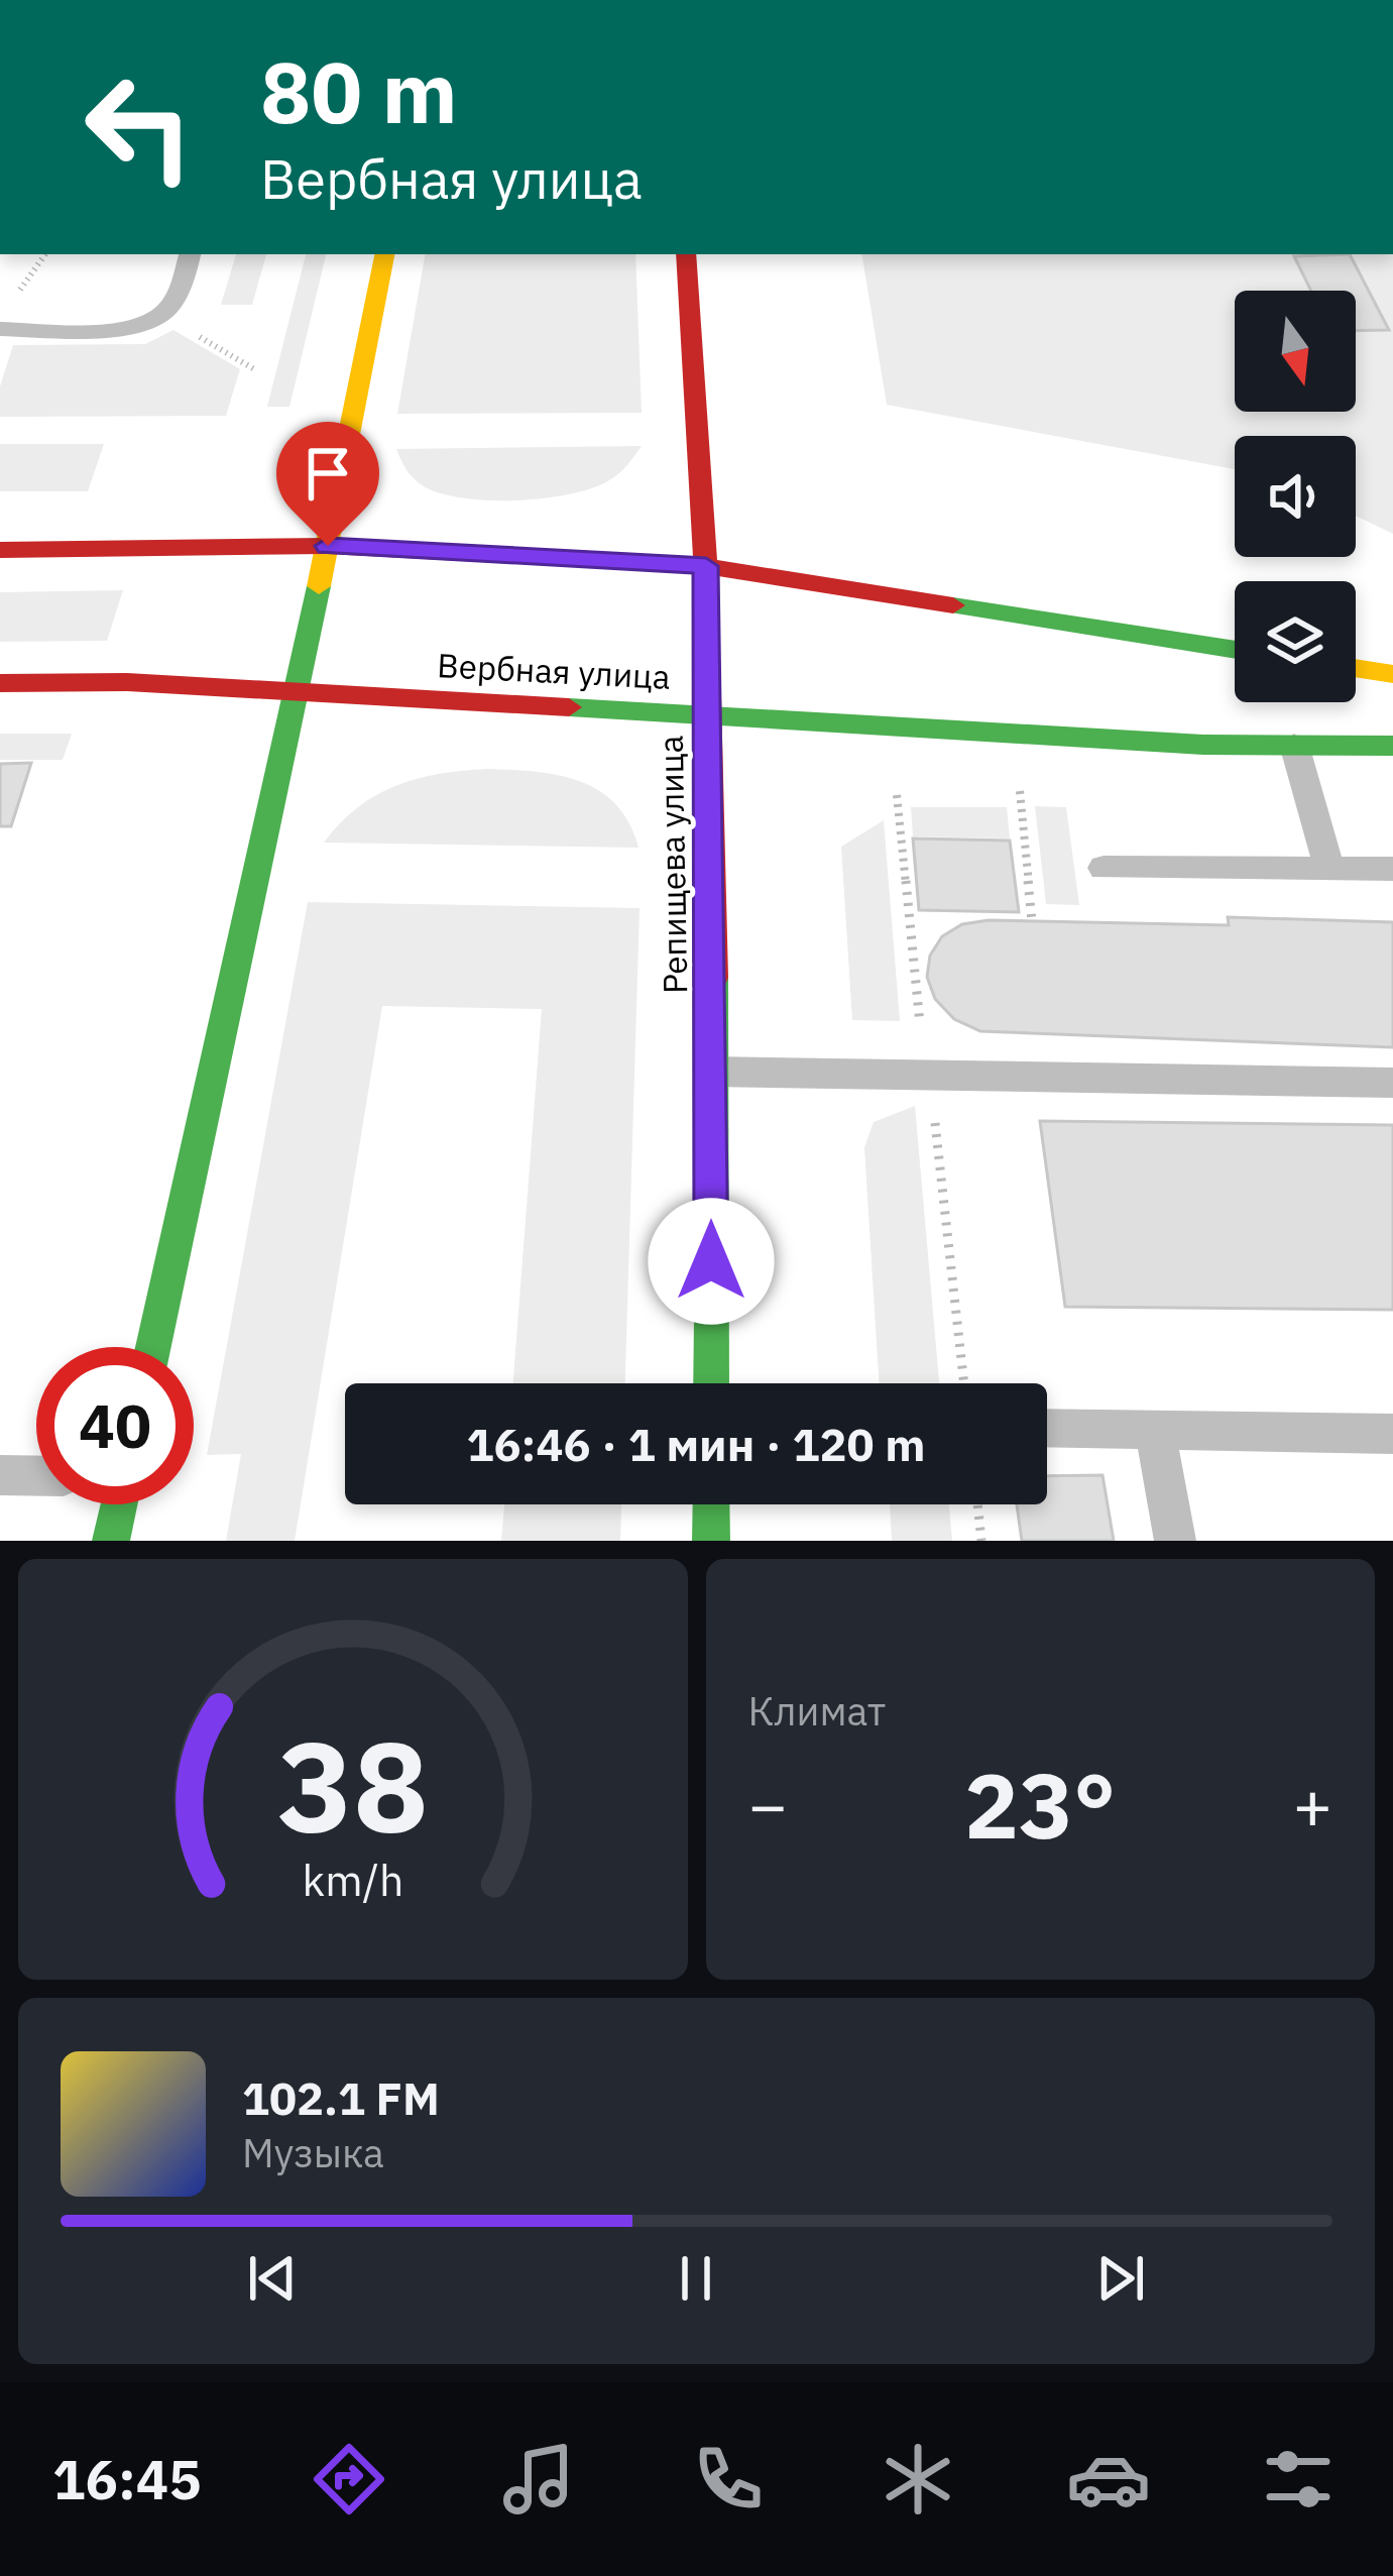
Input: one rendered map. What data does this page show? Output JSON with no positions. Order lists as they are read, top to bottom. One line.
{"streets":{"main road":["Вербная улица","Репищева улица"]},"crossings":[["Вербная улица","Репищева улица"]],"north":"bottom","page":{"turn":["80 m","Вербная улица"],"limit":"40","trip":"16:46 · 1 мин · 120 m","tile":"Климат","heat":["−","23°","+"],"song":["102.1 FM","Музыка"],"tabs":"16:45","gauge":["38","km/h"]}}
